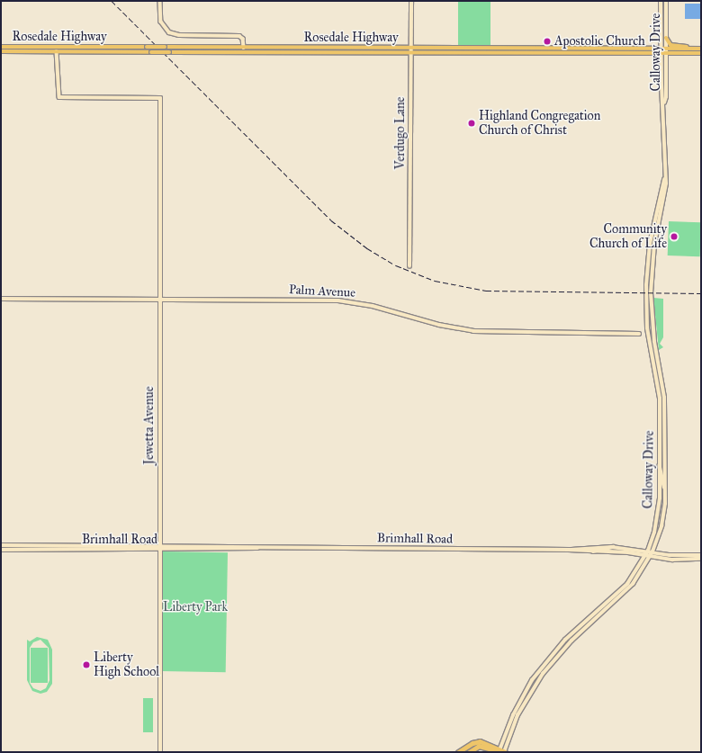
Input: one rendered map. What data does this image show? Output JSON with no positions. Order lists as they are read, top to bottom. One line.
{"streets":{"main road":["Rosedale Highway"],"street":["Calloway Drive","Verdugo Lane","Palm Avenue","Jewetta Avenue","Brimhall Road"]},"crossings":[["Rosedale Highway","Calloway Drive"],["Rosedale Highway","Verdugo Lane"],["Rosedale Highway","Jewetta Avenue"],["Calloway Drive","Brimhall Road"],["Palm Avenue","Jewetta Avenue"],["Jewetta Avenue","Brimhall Road"]],"parks":["Liberty Park"],"places":["Apostolic Church","Highland Congregation Church of Christ","Community Church of Life","Liberty High School"]}
